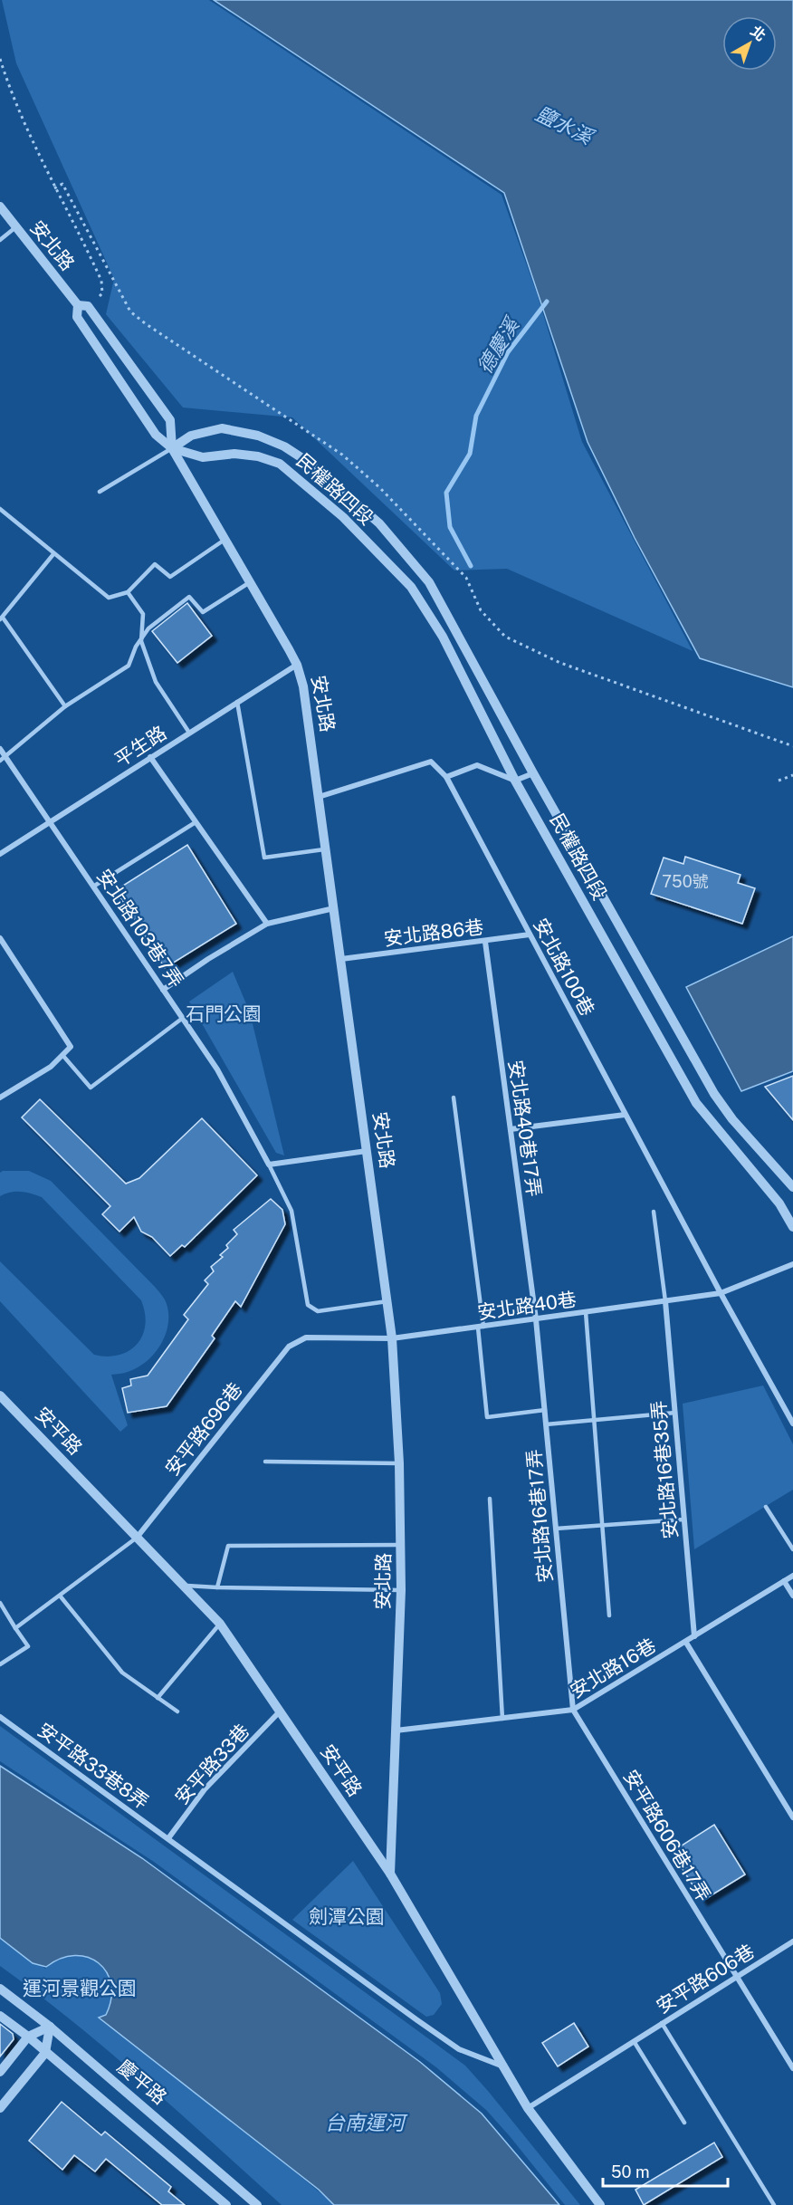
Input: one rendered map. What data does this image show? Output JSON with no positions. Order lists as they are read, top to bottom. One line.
{"streets":{"street":["安北路","民權路四段","平生路","安北路103巷7弄","安北路86巷","安北路100巷","安北路40巷17弄","安北路40巷","安平路696巷","安平路","安北路16巷35弄","安北路16巷17弄","安北路16巷","安平路33巷","安平路33巷8弄","安平路606巷17弄","安平路606巷","慶平路"]},"crossings":[["安北路","民權路四段"],["安北路","平生路"],["安北路","安北路86巷"],["安北路","安北路100巷"],["安北路","安北路40巷"],["安北路","安平路"],["安北路","安北路16巷"],["平生路","安北路103巷7弄"],["安北路86巷","安北路100巷"],["安北路86巷","安北路40巷17弄"],["安北路100巷","安北路40巷"],["安北路40巷17弄","安北路40巷"],["安北路40巷17弄","安北路16巷17弄"],["安北路40巷","安平路696巷"],["安北路40巷","安北路16巷35弄"],["安北路40巷","安北路16巷17弄"],["安平路696巷","安平路"],["安平路","安平路33巷"],["安平路","安平路33巷8弄"],["安平路","安平路606巷"],["安北路16巷35弄","安北路16巷"],["安北路16巷17弄","安北路16巷"],["安北路16巷17弄","安平路606巷17弄"],["安北路16巷","安平路606巷17弄"],["安平路33巷","安平路33巷8弄"],["安平路606巷17弄","安平路606巷"]],"water":["鹽水溪","德慶溪","台南運河"],"parks":["石門公園","劍潭公園","運河景觀公園"],"house_numbers":["750號"],"scale_bar":"50 m","north":"top right"}
